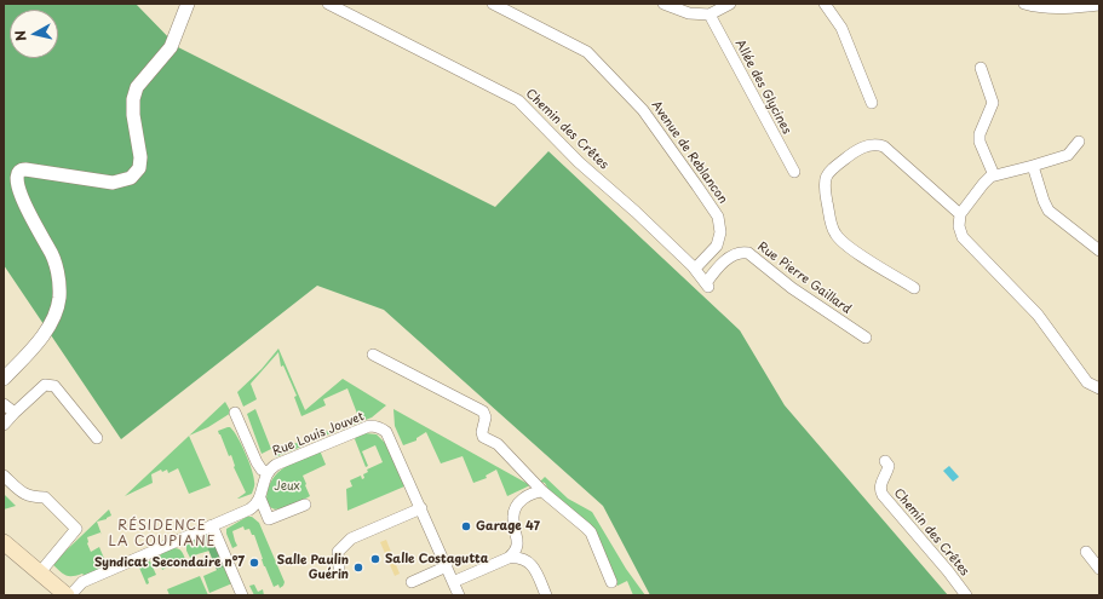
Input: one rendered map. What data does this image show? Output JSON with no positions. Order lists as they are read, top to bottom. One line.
{"streets":{"street":["Allée des Glycines","Chemin des Crêtes","Avenue de Reblancon","Rue Pierre Gaillard","Rue Louis Jouvet"]},"crossings":[["Chemin des Crêtes","Avenue de Reblancon"],["Chemin des Crêtes","Rue Pierre Gaillard"]],"districts":["RÉSIDENCE LA COUPIANE"],"parks":["Jeux"],"places":["Garage 47","Salle Costagutta","Syndicat Secondaire n°7","Salle Paulin Guérin"],"north":"left"}
